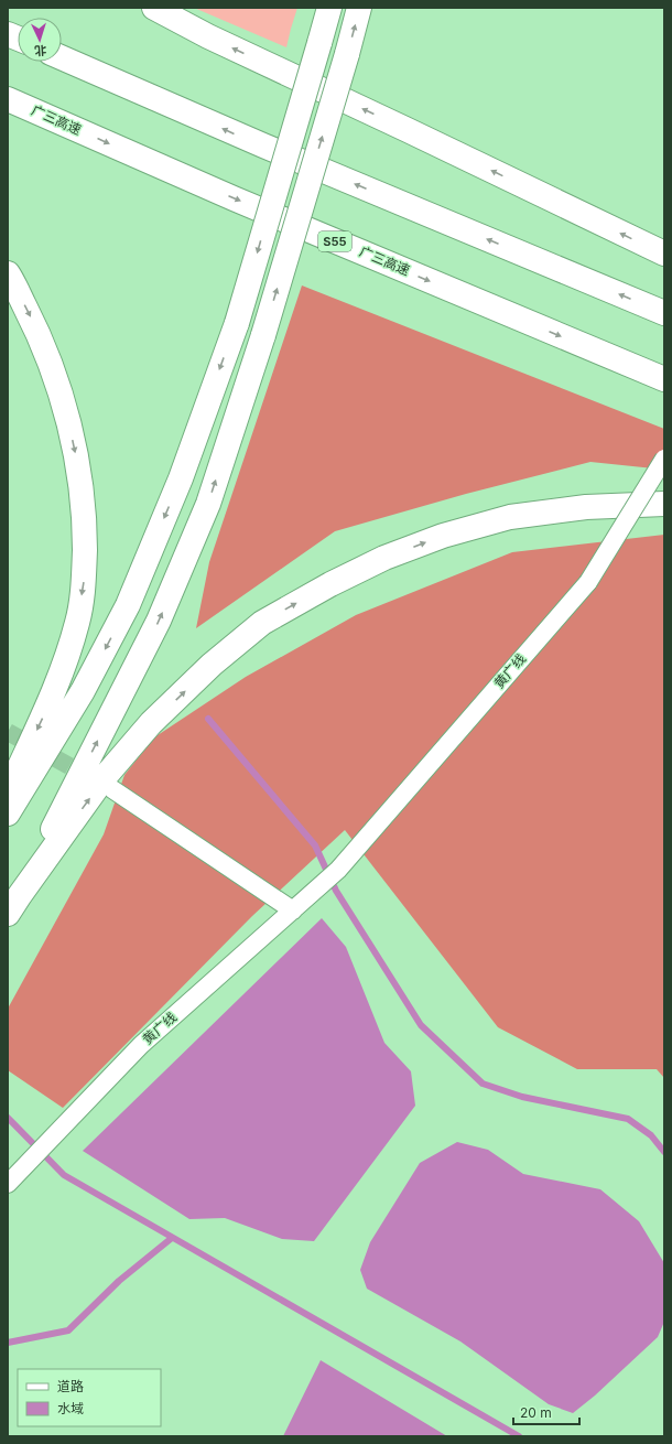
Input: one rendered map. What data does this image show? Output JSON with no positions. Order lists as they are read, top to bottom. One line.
{"streets":{"highway":["广三高速","S55"],"street":["黄广线"]},"legend":["道路","水域"],"scale_bar":"20 m","north":"bottom"}
